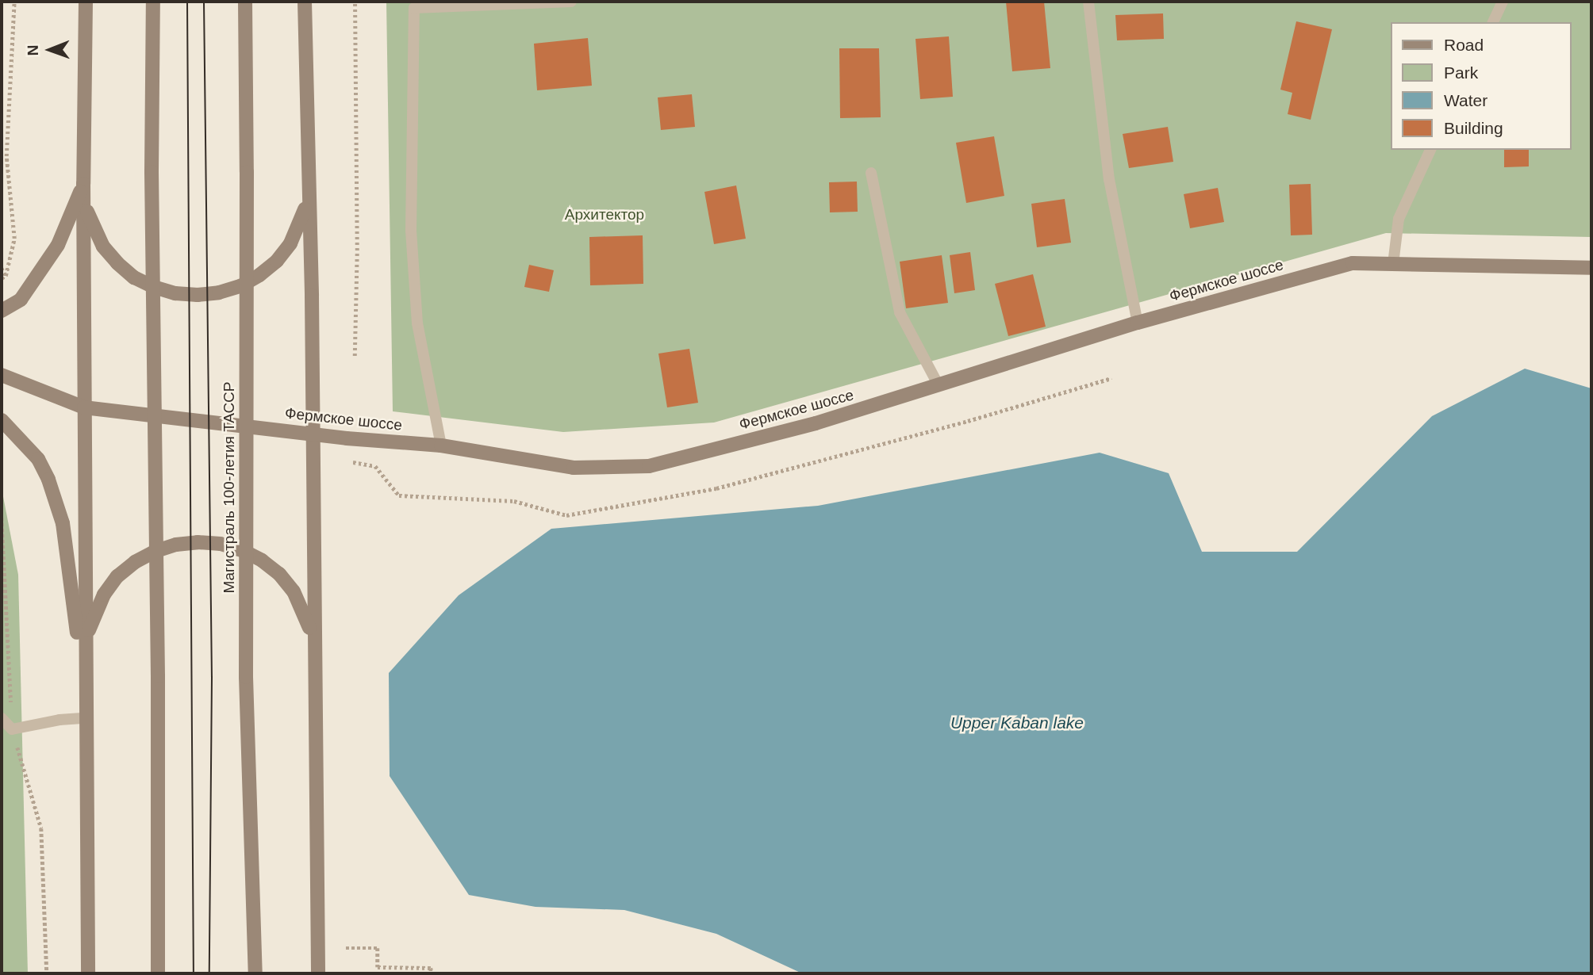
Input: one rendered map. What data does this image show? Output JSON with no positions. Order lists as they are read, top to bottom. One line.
{"streets":{"main road":["Фермское шоссе","Магистраль 100-летия ТАССР"]},"water":["Upper Kaban lake"],"parks":["Архитектор"],"legend":["Road","Park","Water","Building"],"north":"left"}
